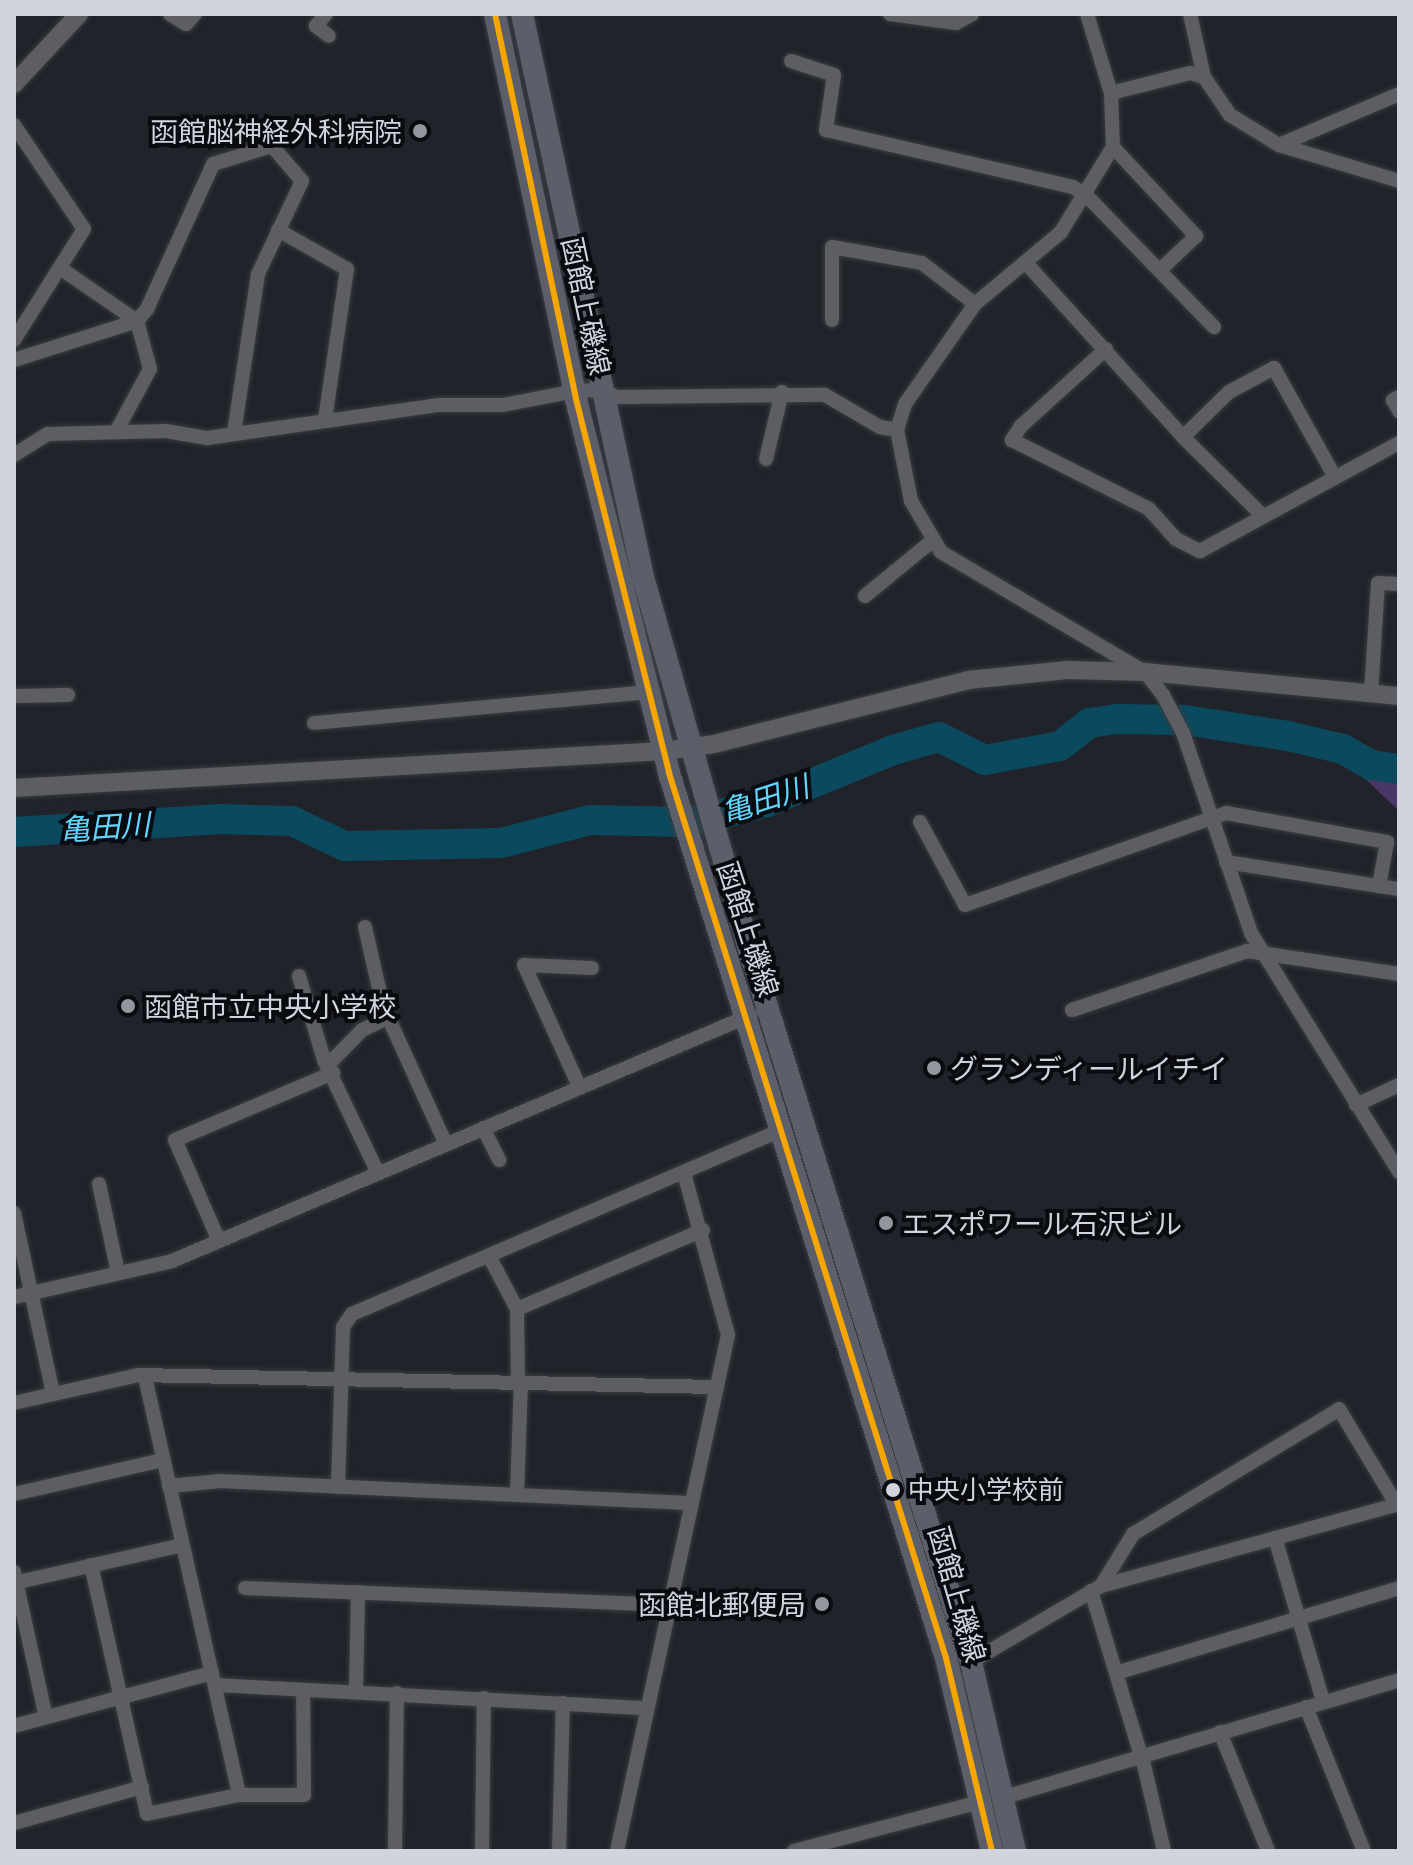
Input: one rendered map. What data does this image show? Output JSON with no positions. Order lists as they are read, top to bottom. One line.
{"streets":{"main road":["函館上磯線"]},"water":["亀田川"],"places":["函館脳神経外科病院","函館市立中央小学校","グランディールイチイ","エスポワール石沢ビル","中央小学校前","函館北郵便局"]}
